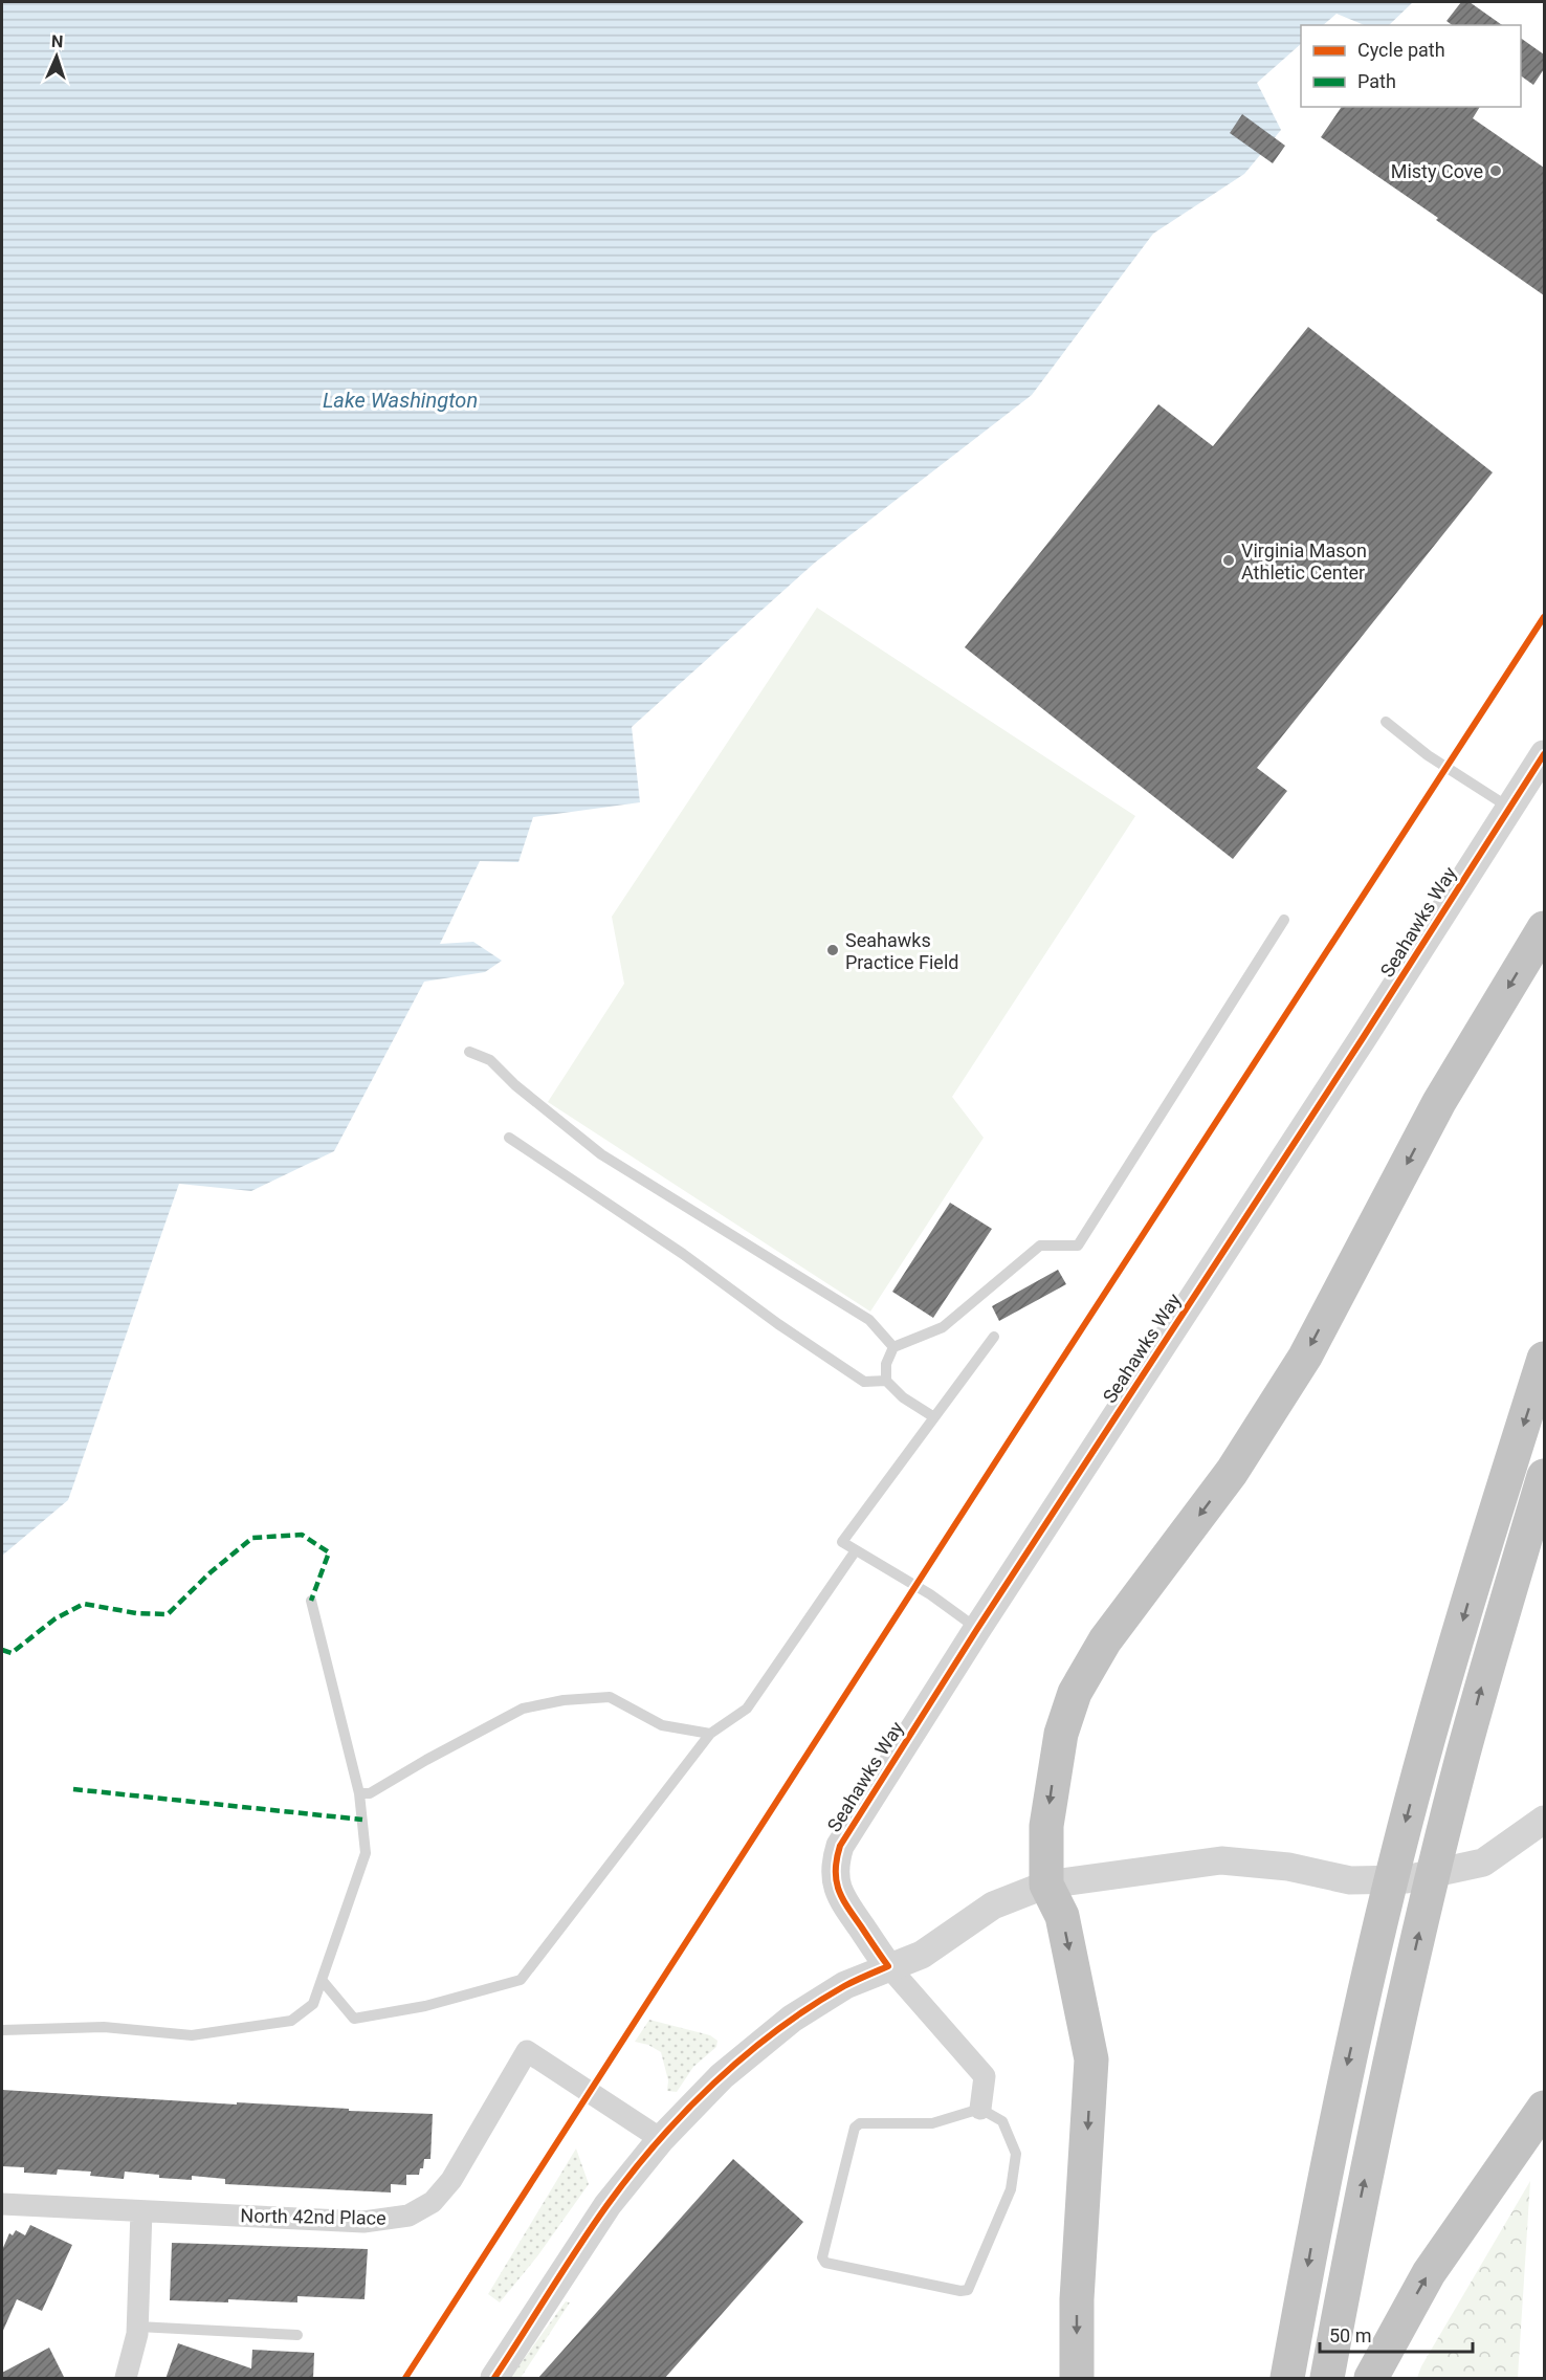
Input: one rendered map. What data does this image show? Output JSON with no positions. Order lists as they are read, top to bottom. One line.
{"streets":{"street":["Seahawks Way","North 42nd Place"]},"water":["Lake Washington"],"places":["Misty Cove","Virginia Mason Athletic Center","Seahawks Practice Field"],"legend":["Cycle path","Path"],"scale_bar":"50 m","north":"top"}
